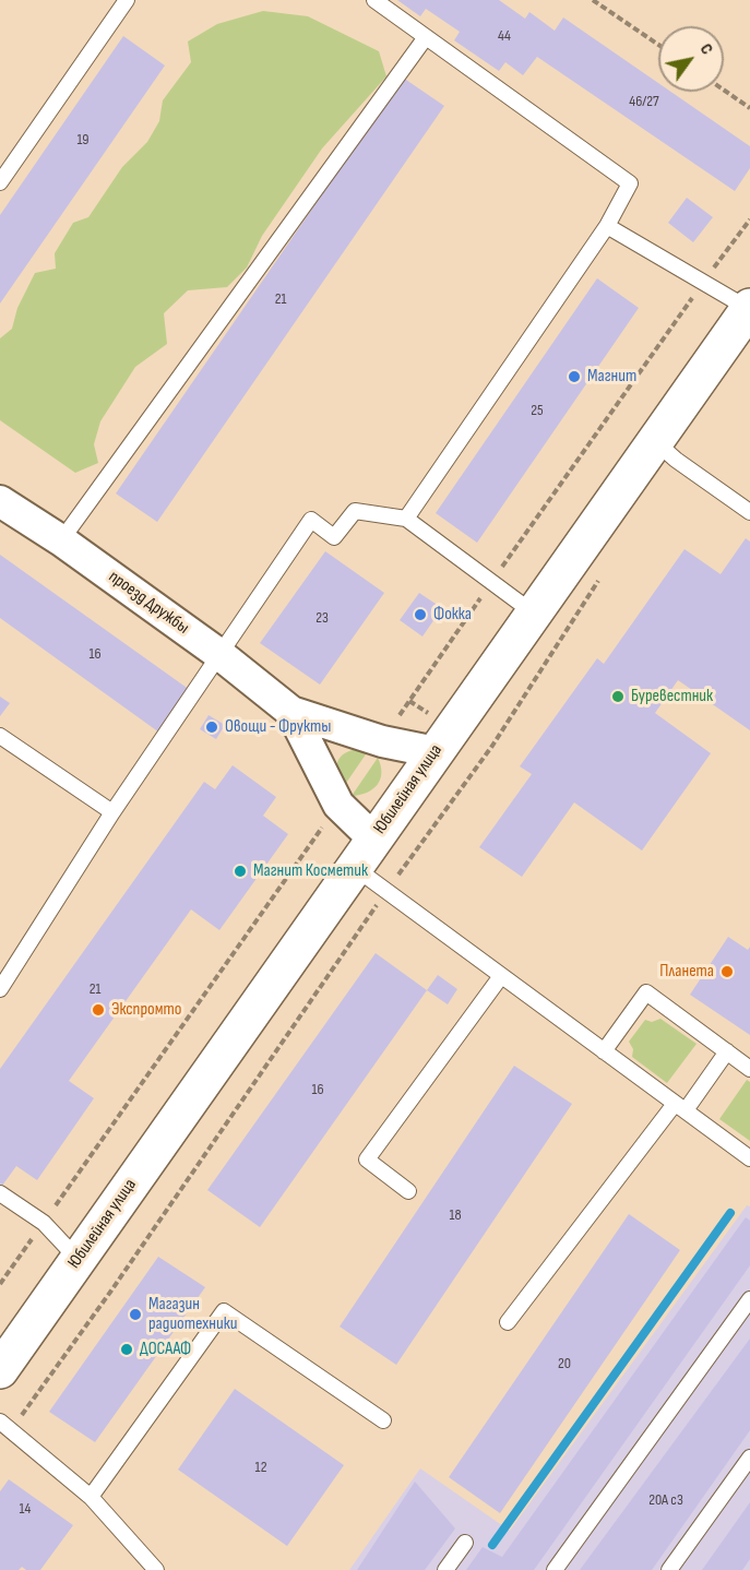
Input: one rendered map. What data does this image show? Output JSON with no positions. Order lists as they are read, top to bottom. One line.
{"streets":{"street":["проезд Дружбы","Юбилейная улица"]},"crossings":[["проезд Дружбы","Юбилейная улица"]],"places":["Магнит","Фокка","Буревестник","Овощи - Фрукты","Магнит Косметик","Планета","Экспромто","Магазин радиотехники","ДОСААФ"],"house_numbers":["44","46/27","19","21","25","23","16","21","16","18","20","12","20А с3","14"],"north":"top right"}
